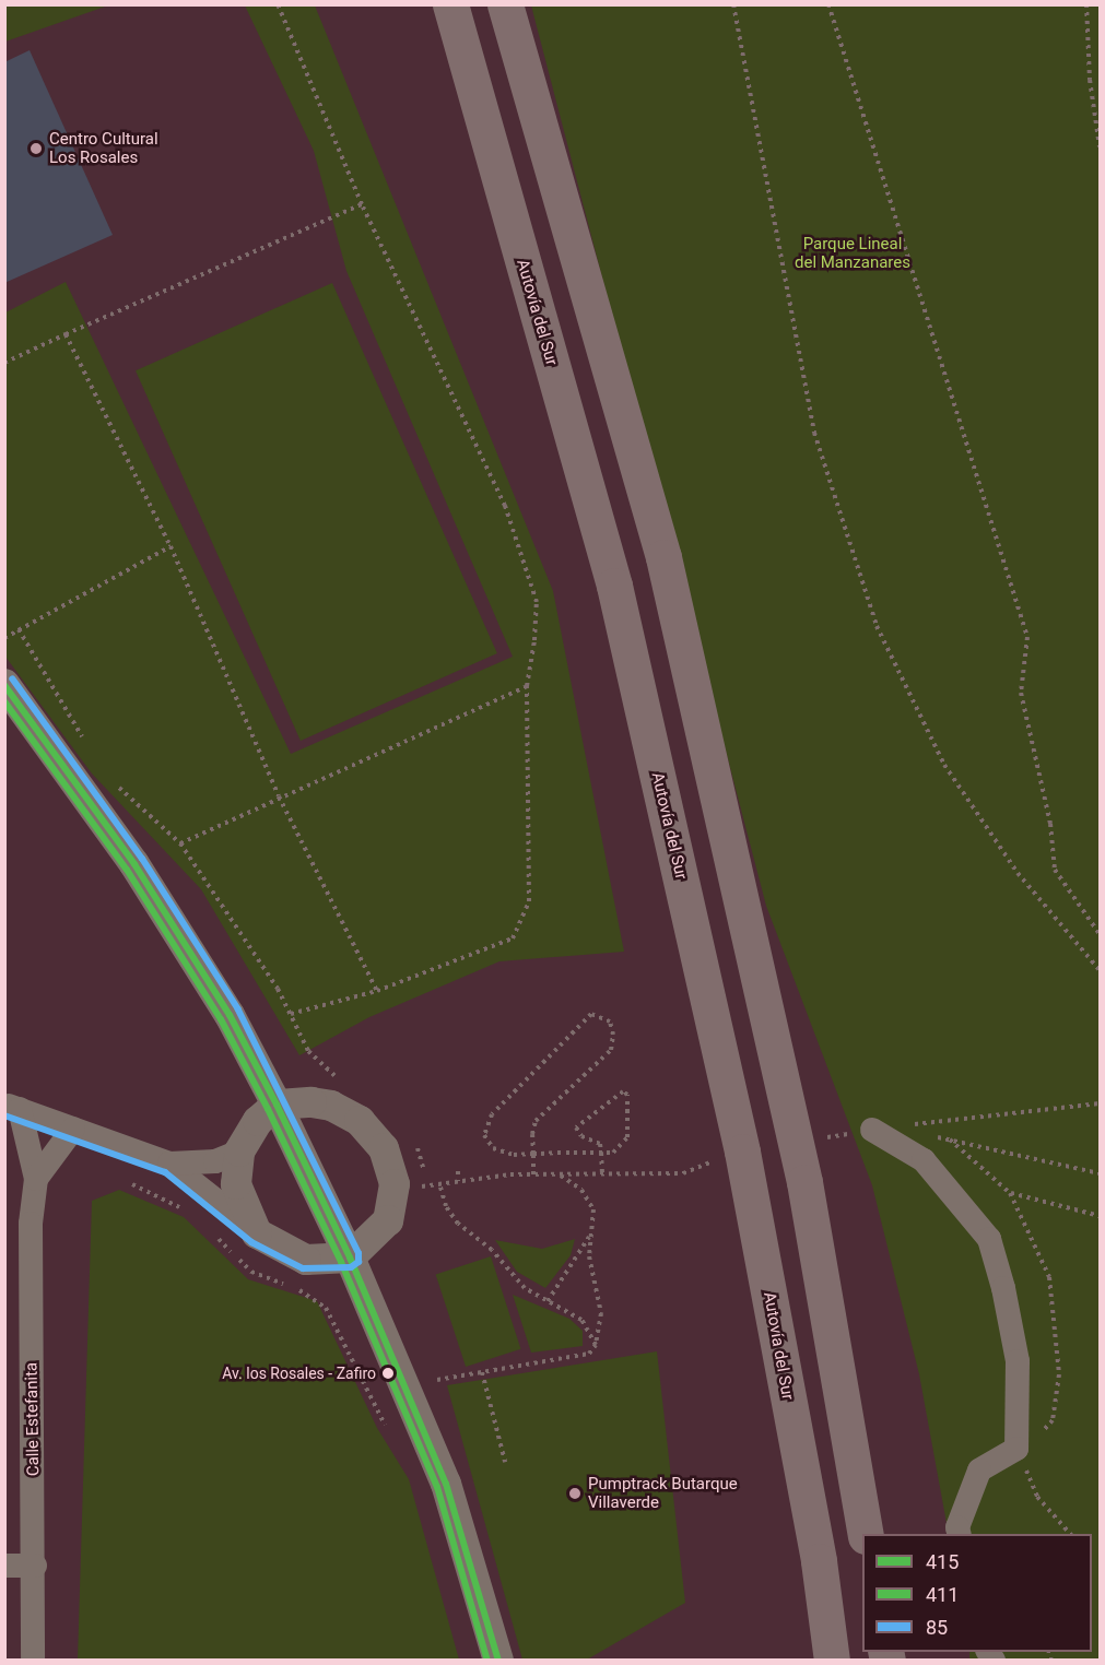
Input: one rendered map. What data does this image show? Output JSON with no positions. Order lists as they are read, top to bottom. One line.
{"streets":{"highway":["Autovía del Sur"],"street":["Calle Estefanita"]},"parks":["Parque Lineal del Manzanares"],"places":["Centro Cultural Los Rosales","Av. los Rosales - Zafiro","Pumptrack Butarque Villaverde"],"lines":["transit line 85","transit line 415","transit line 411"],"legend":["415","411","85"]}
